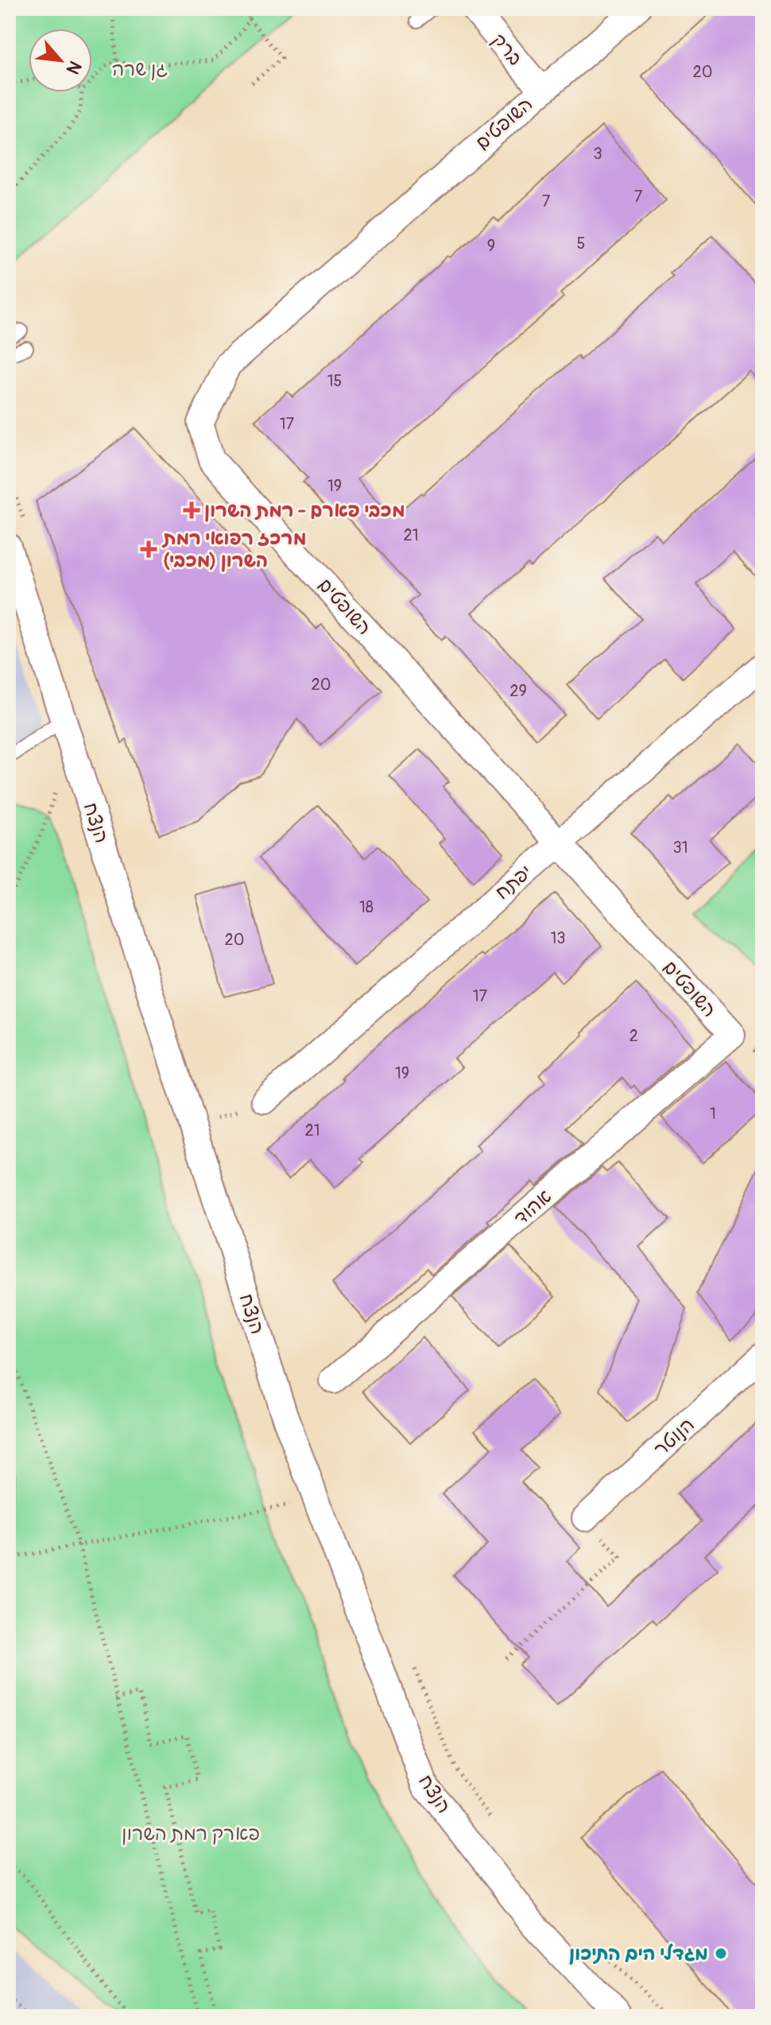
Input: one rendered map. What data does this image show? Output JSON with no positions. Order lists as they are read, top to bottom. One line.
{"streets":{"street":["ברק","השופטים","הנצח","יפתח","אהוד","הנוטר"]},"crossings":[["ברק","השופטים"],["השופטים","יפתח"],["השופטים","אהוד"]],"parks":["גן שרה","פארק רמת השרון"],"places":{"health":["מכבי פארם - רמת השרון","מרכז רפואי רמת השרון (מכבי)"],"other":["מגדלי הים התיכון"]},"house_numbers":["20","3","7","7","5","9","15","17","19","21","20","29","31","18","13","20","17","2","19","1","21"],"north":"bottom right"}
